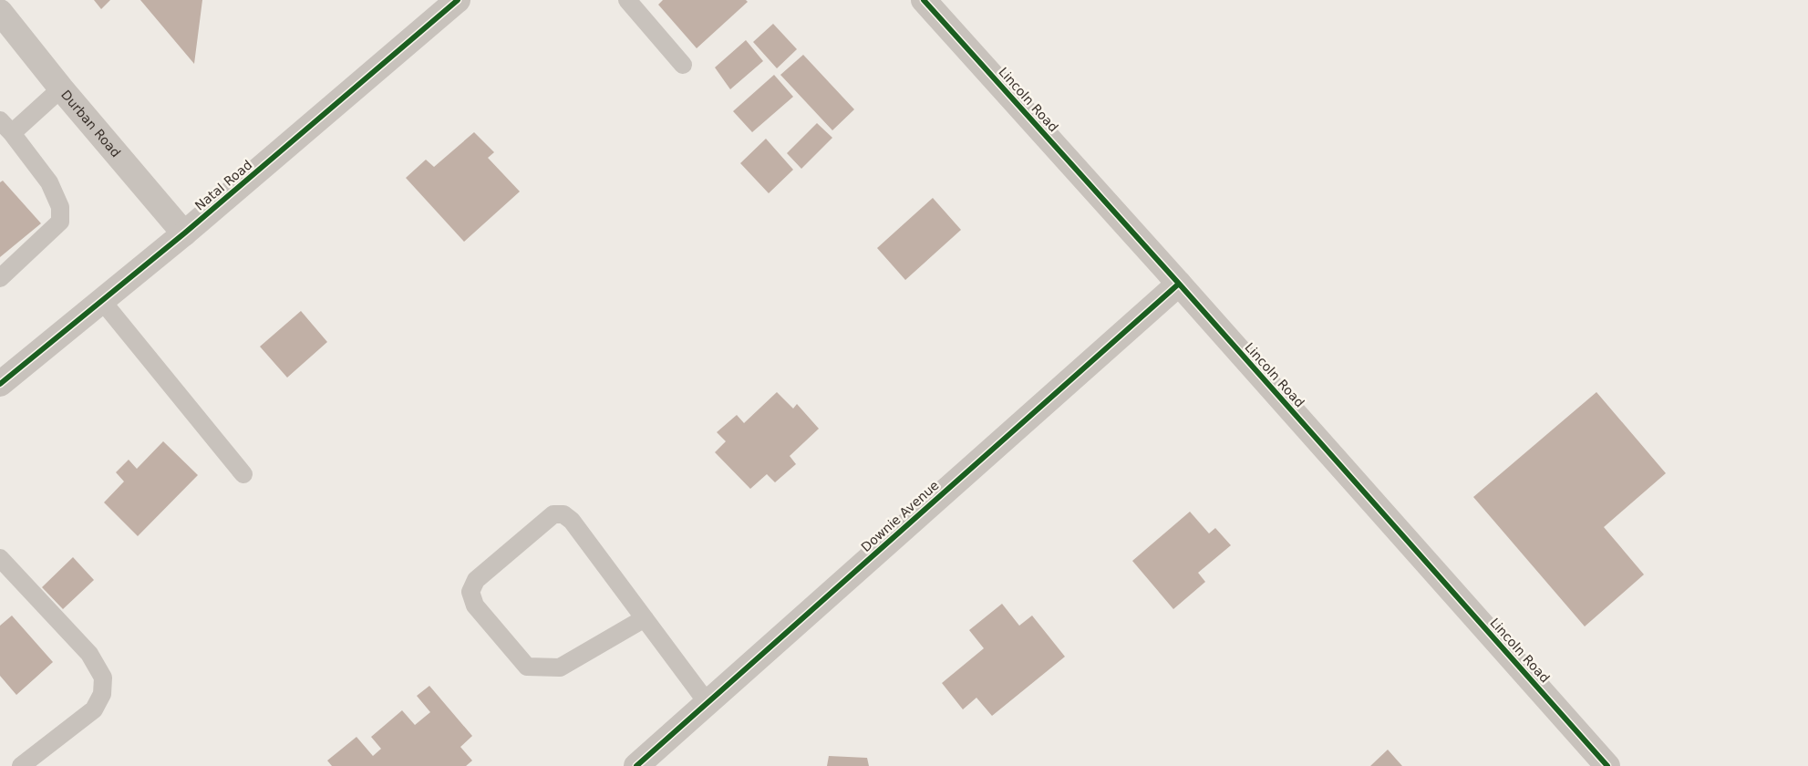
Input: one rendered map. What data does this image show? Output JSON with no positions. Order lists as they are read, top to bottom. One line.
{"streets":{"street":["Lincoln Road","Durban Road","Natal Road","Downie Avenue"]},"crossings":[["Lincoln Road","Downie Avenue"],["Durban Road","Natal Road"]]}
